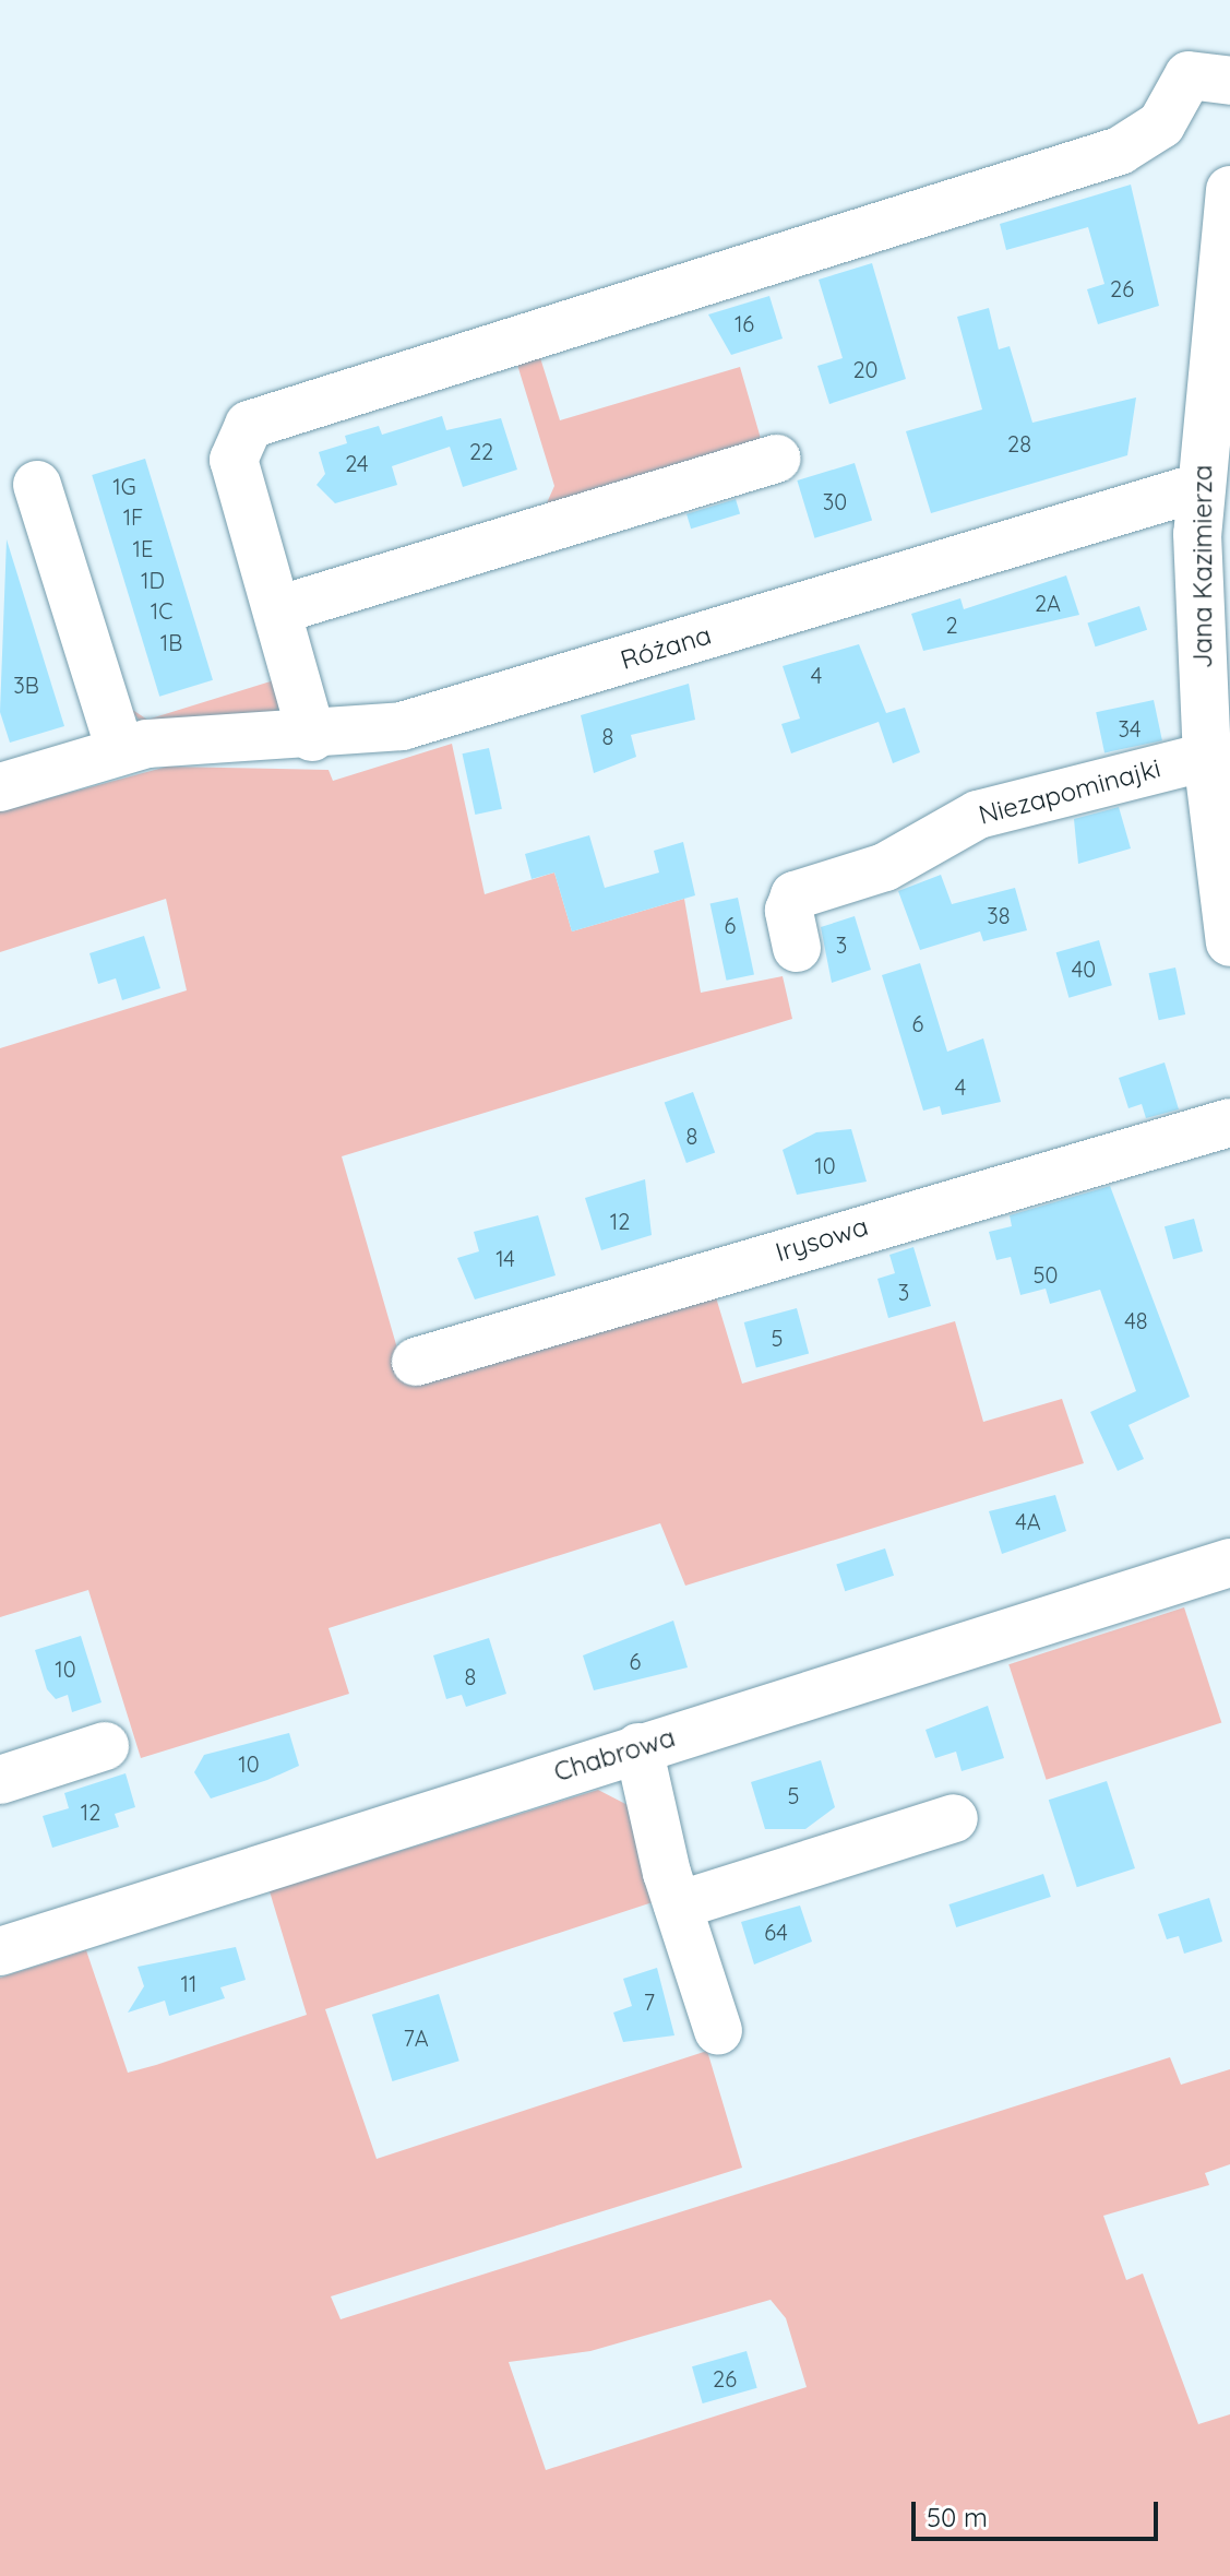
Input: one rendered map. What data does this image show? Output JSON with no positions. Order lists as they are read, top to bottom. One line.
{"streets":{"street":["Jana Kazimierza","Różana","Niezapominajki","Irysowa","Chabrowa"]},"crossings":[["Jana Kazimierza","Różana"],["Jana Kazimierza","Niezapominajki"]],"house_numbers":["26","16","20","28","22","24","1G","30","1F","1E","1D","2A","1C","2","1B","4","3B","34","8","38","6","3","40","6","4","8","10","12","14","50","3","48","5","4A","6","10","8","10","5","12","64","11","7","7A","26"],"scale_bar":"50 m"}
